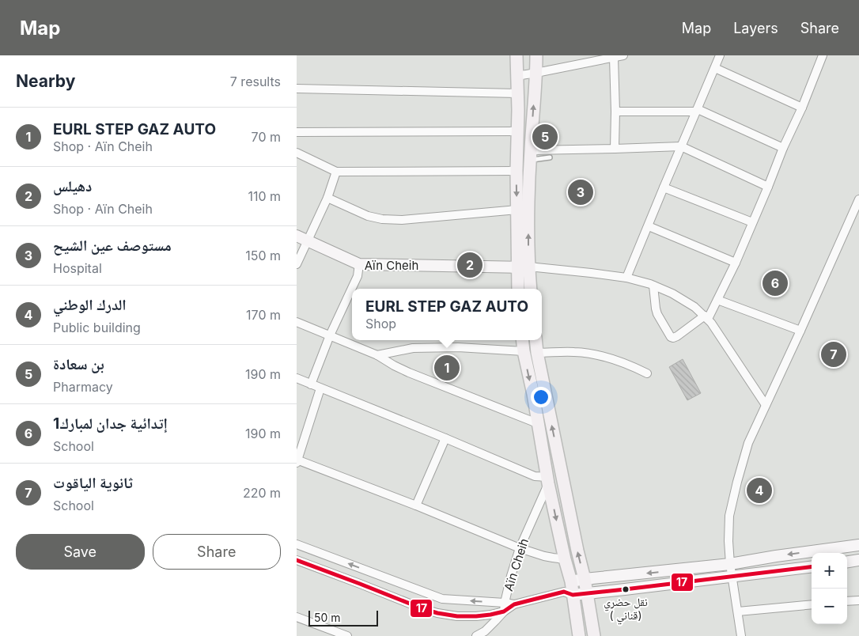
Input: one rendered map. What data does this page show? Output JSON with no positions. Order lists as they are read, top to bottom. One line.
{"streets":{"main road":["Aïn Cheih"]},"places":["نقل حضري ( قناني)"],"lines":["transit line 17"],"scale_bar":"50 m","page":{"header":"Map","nav":["Map","Layers","Share"],"heading":["Nearby","7 results"],"list":[{"mark":"1","name":"EURL STEP GAZ AUTO","note":"Shop · Aïn Cheih","value":"70 m"},{"mark":"2","name":"دهيلس","note":"Shop · Aïn Cheih","value":"110 m"},{"mark":"3","name":"مستوصف عين الشيح","note":"Hospital","value":"150 m"},{"mark":"4","name":"الدرك الوطني","note":"Public building","value":"170 m"},{"mark":"5","name":"بن سعادة","note":"Pharmacy","value":"190 m"},{"mark":"6","name":"1إتدائية جدان لمبارك","note":"School","value":"190 m"},{"mark":"7","name":"ثانوية الياقوت","note":"School","value":"220 m"}],"pins":["5","3","2","6","7","1","4"],"popup":["EURL STEP GAZ AUTO","Shop"],"buttons":["Save","Share"],"map_buttons":["+","−"],"scale":"50 m"}}
